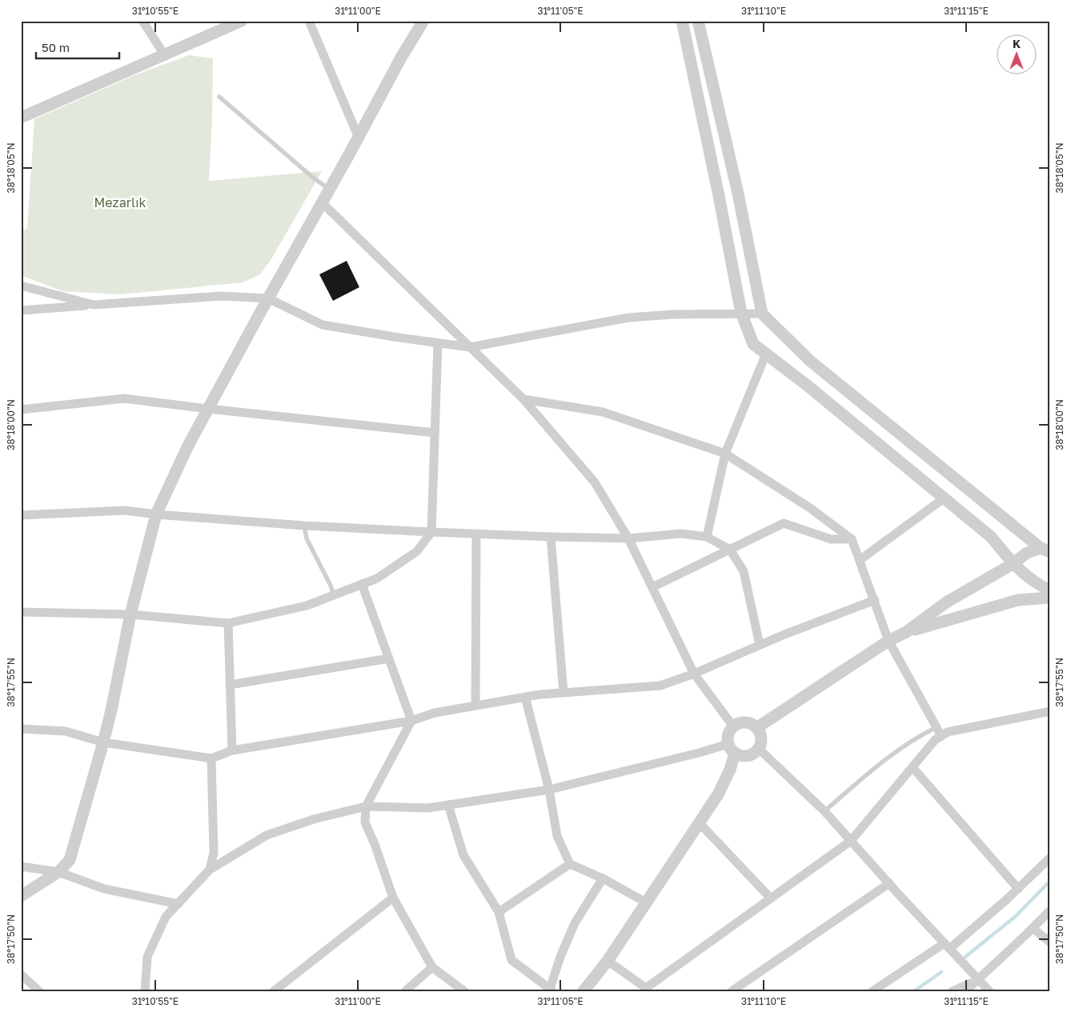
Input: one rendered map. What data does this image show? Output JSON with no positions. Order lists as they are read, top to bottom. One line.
{"parks":["Mezarlık"],"scale_bar":"50 m","north":"top","coordinates":["31°10'55\"E","31°11'00\"E","31°11'05\"E","31°11'10\"E","31°11'15\"E","38°18'05\"N","38°18'00\"N","38°17'55\"N","38°17'50\"N"]}
